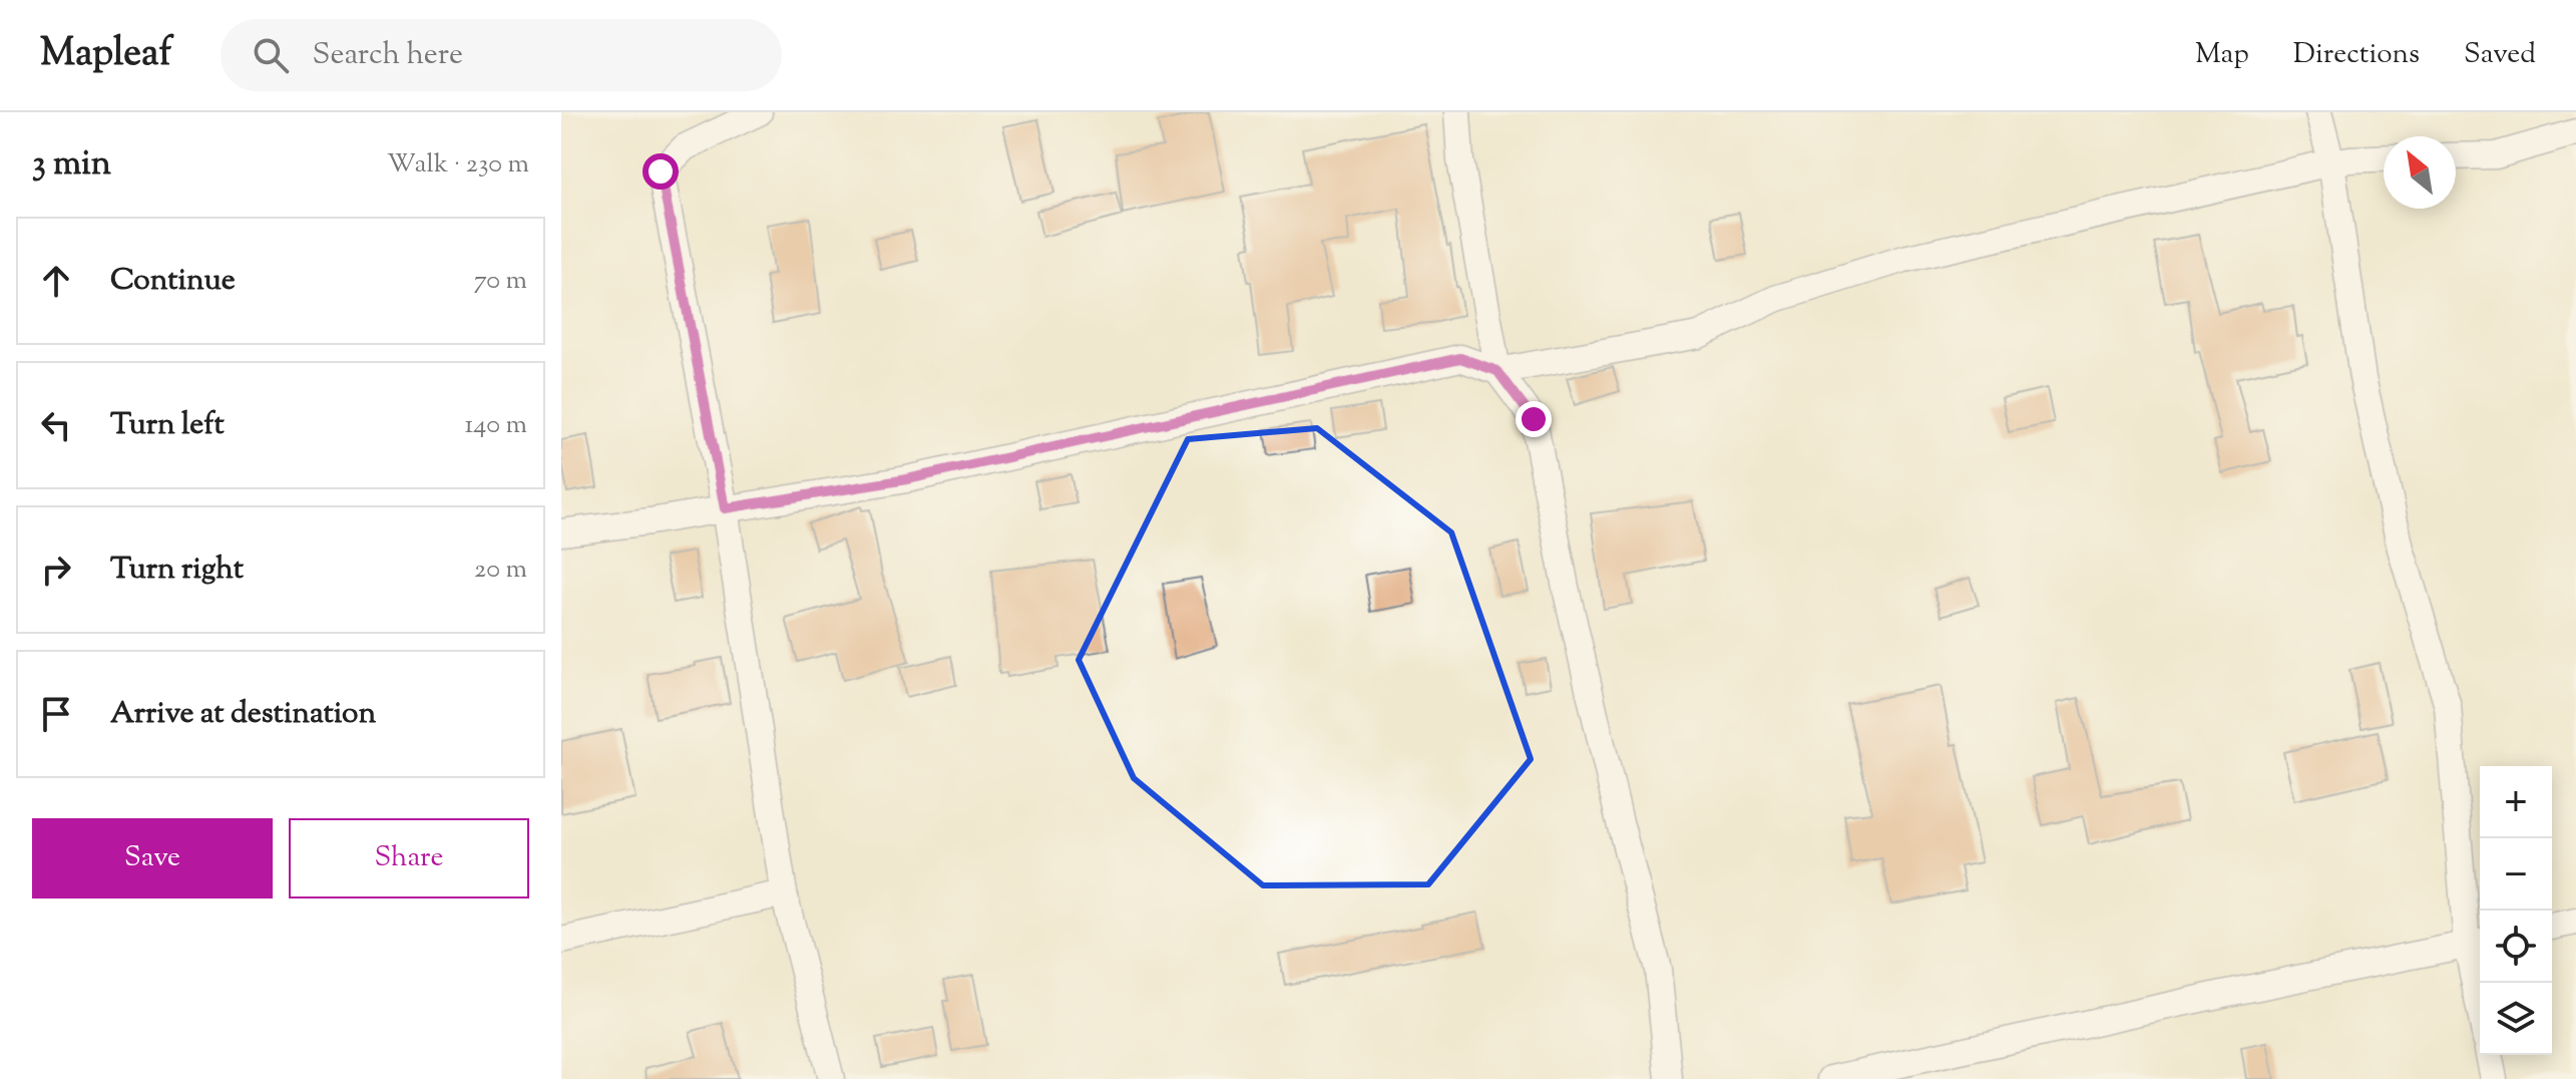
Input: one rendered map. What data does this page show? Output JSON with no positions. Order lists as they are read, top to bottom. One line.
{"north":"top left","page":{"header":"Mapleaf","search":"Search here","nav":["Map","Directions","Saved"],"heading":["3 min","Walk · 230 m"],"list":[["Continue","70 m"],["Turn left","140 m"],["Turn right","20 m"],"Arrive at destination"],"map_buttons":["+","−"],"buttons":["Save","Share"]}}
